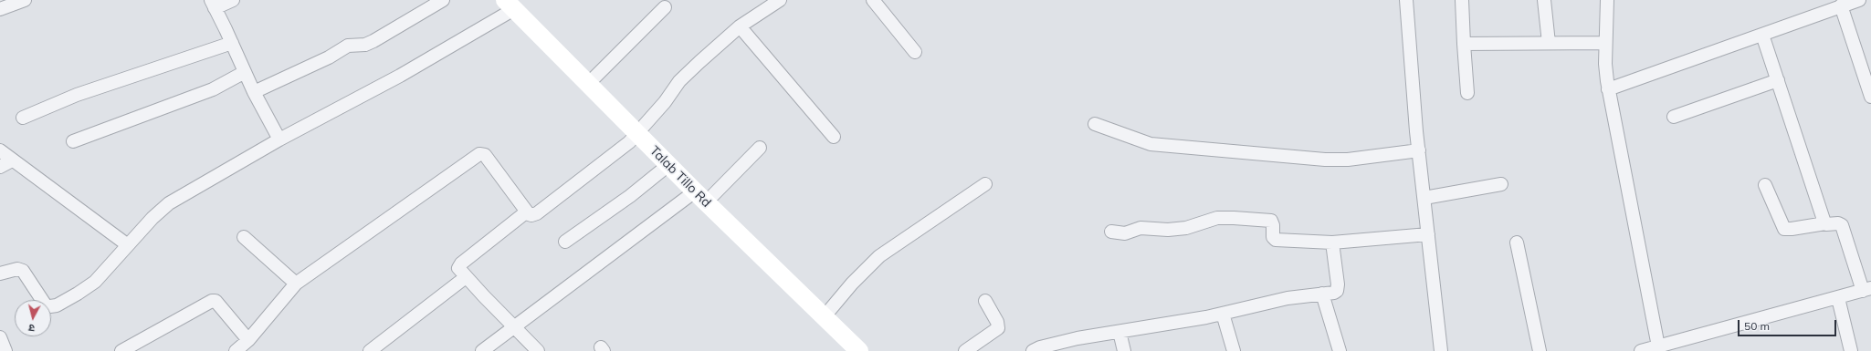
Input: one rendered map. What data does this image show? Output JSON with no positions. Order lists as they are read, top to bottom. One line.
{"streets":{"main road":["Talab Tillo Rd"]},"scale_bar":"50 m","north":"bottom"}
